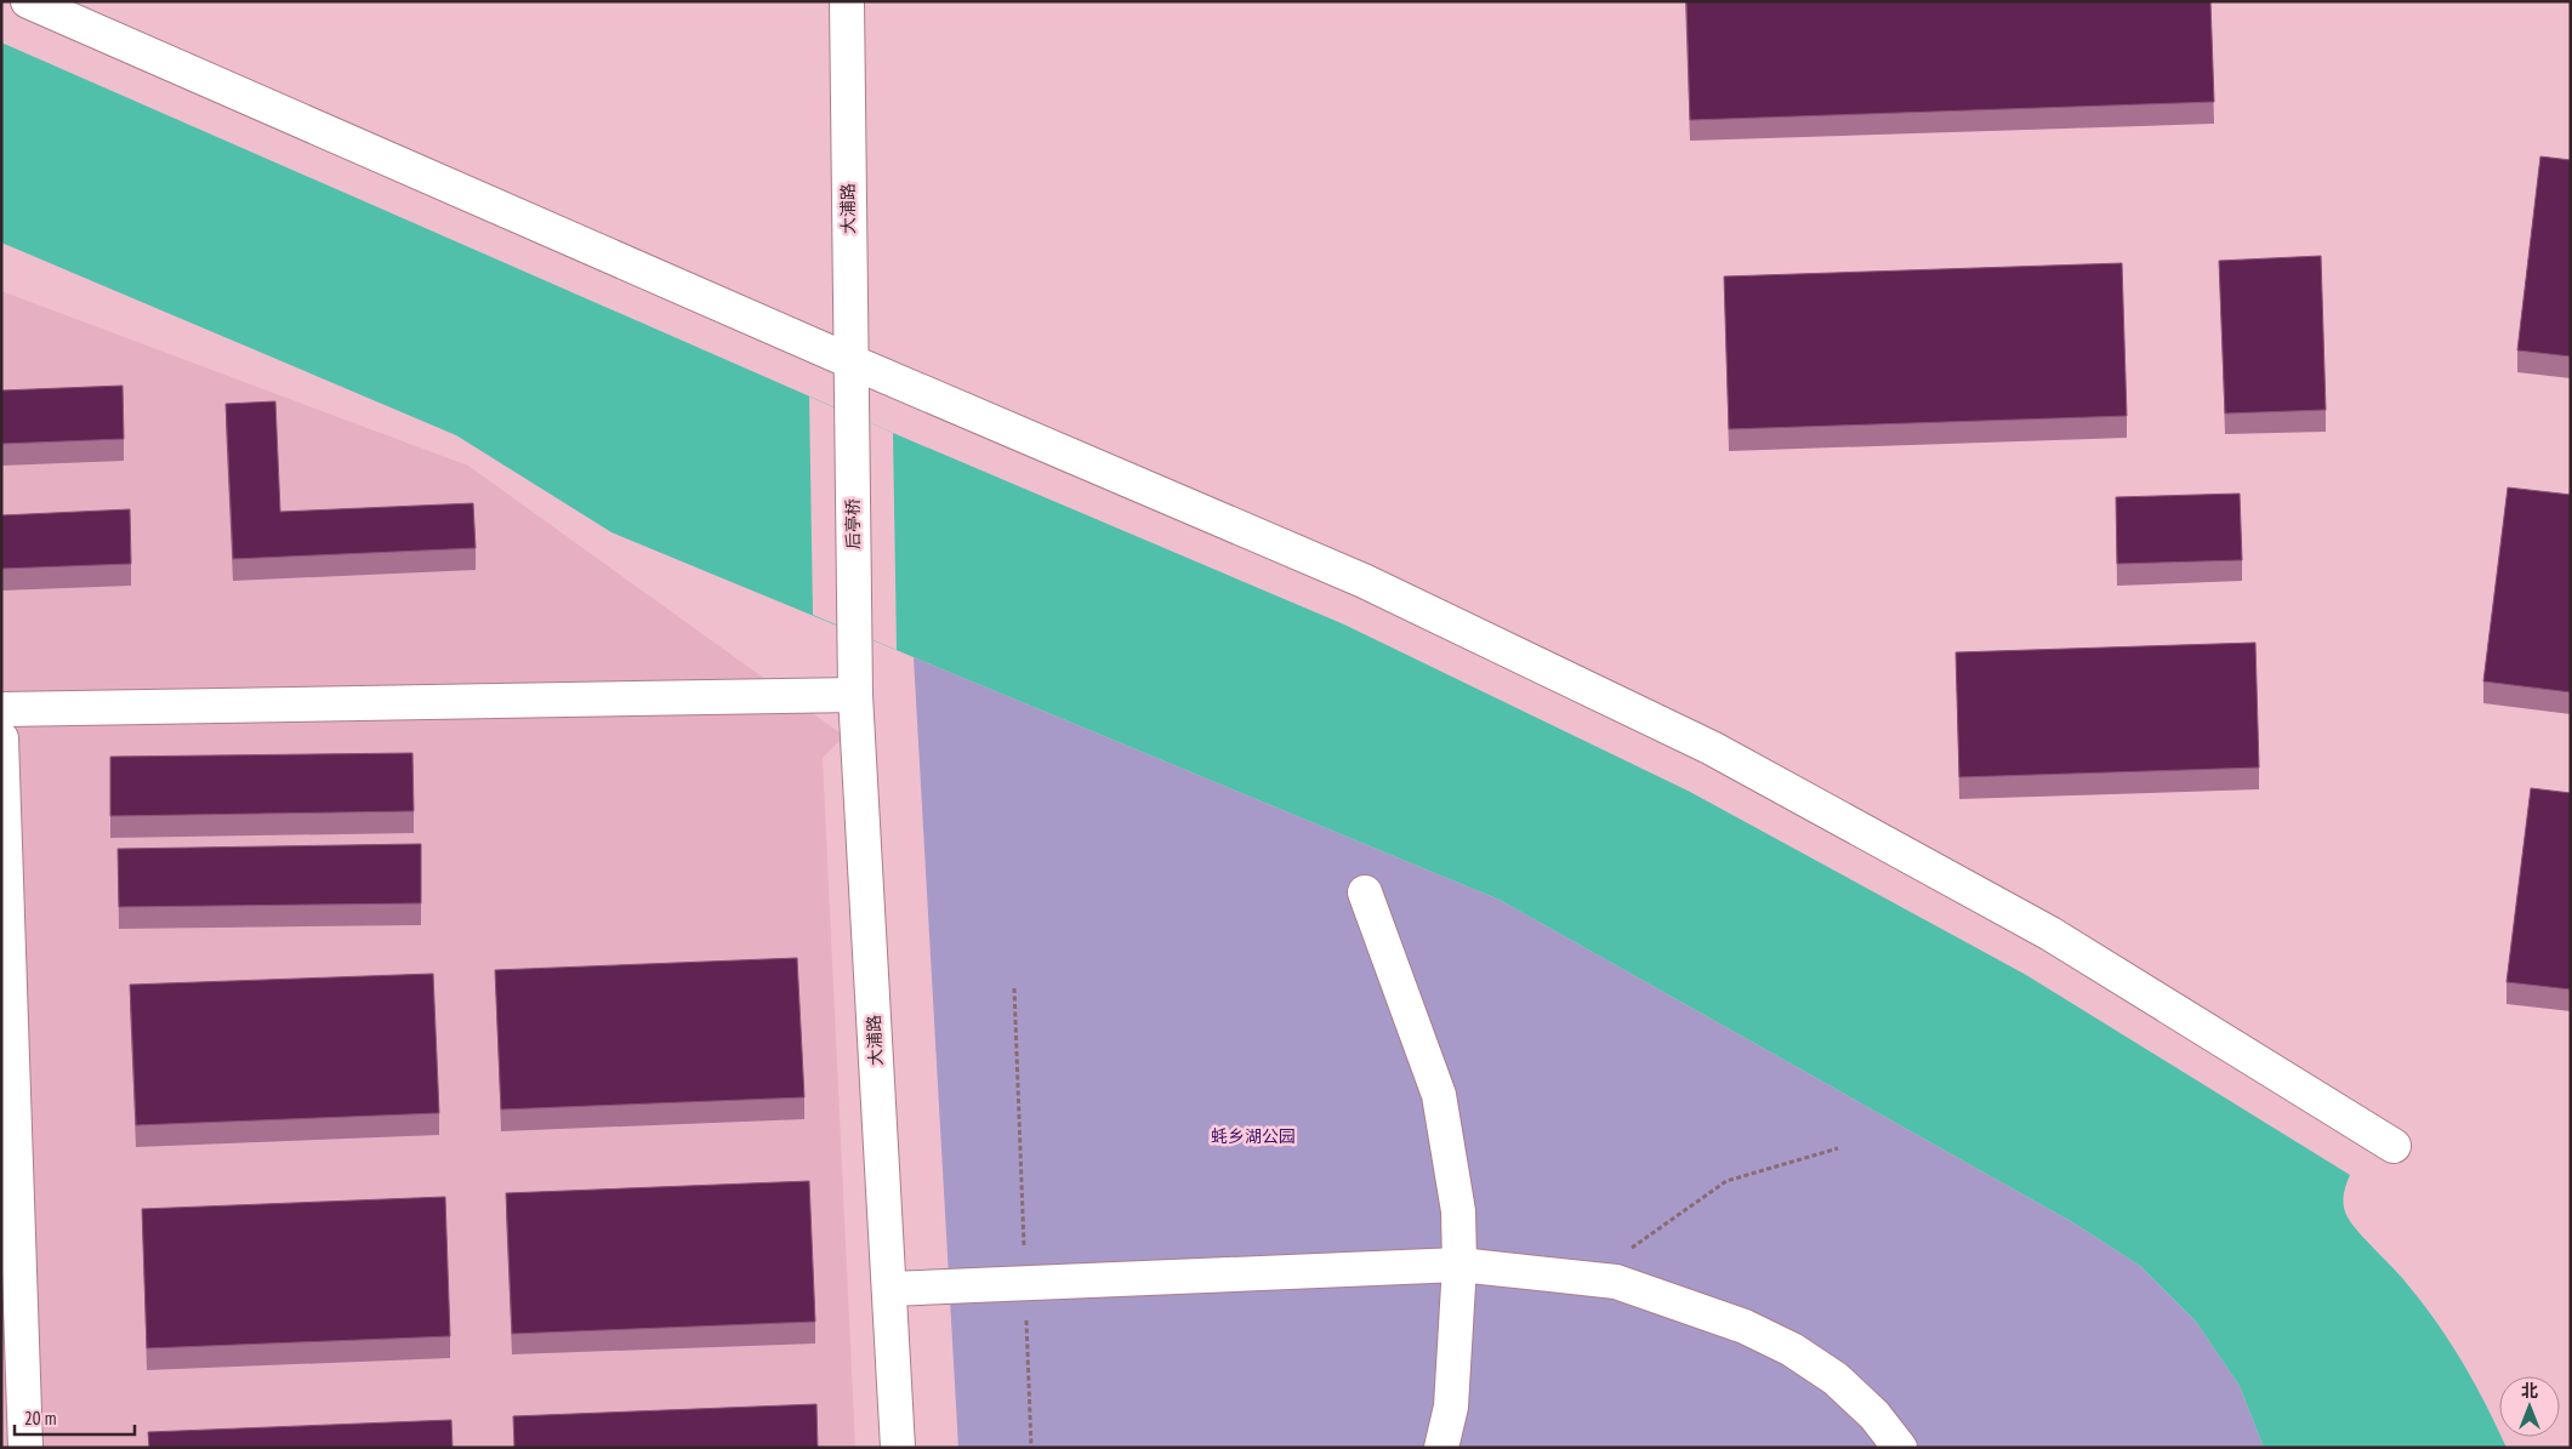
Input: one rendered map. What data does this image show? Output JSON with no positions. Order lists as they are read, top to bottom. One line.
{"streets":{"street":["大浦路","后亭桥"]},"crossings":[["大浦路","后亭桥"]],"parks":["蚝乡湖公园"],"scale_bar":"20 m","north":"top"}
